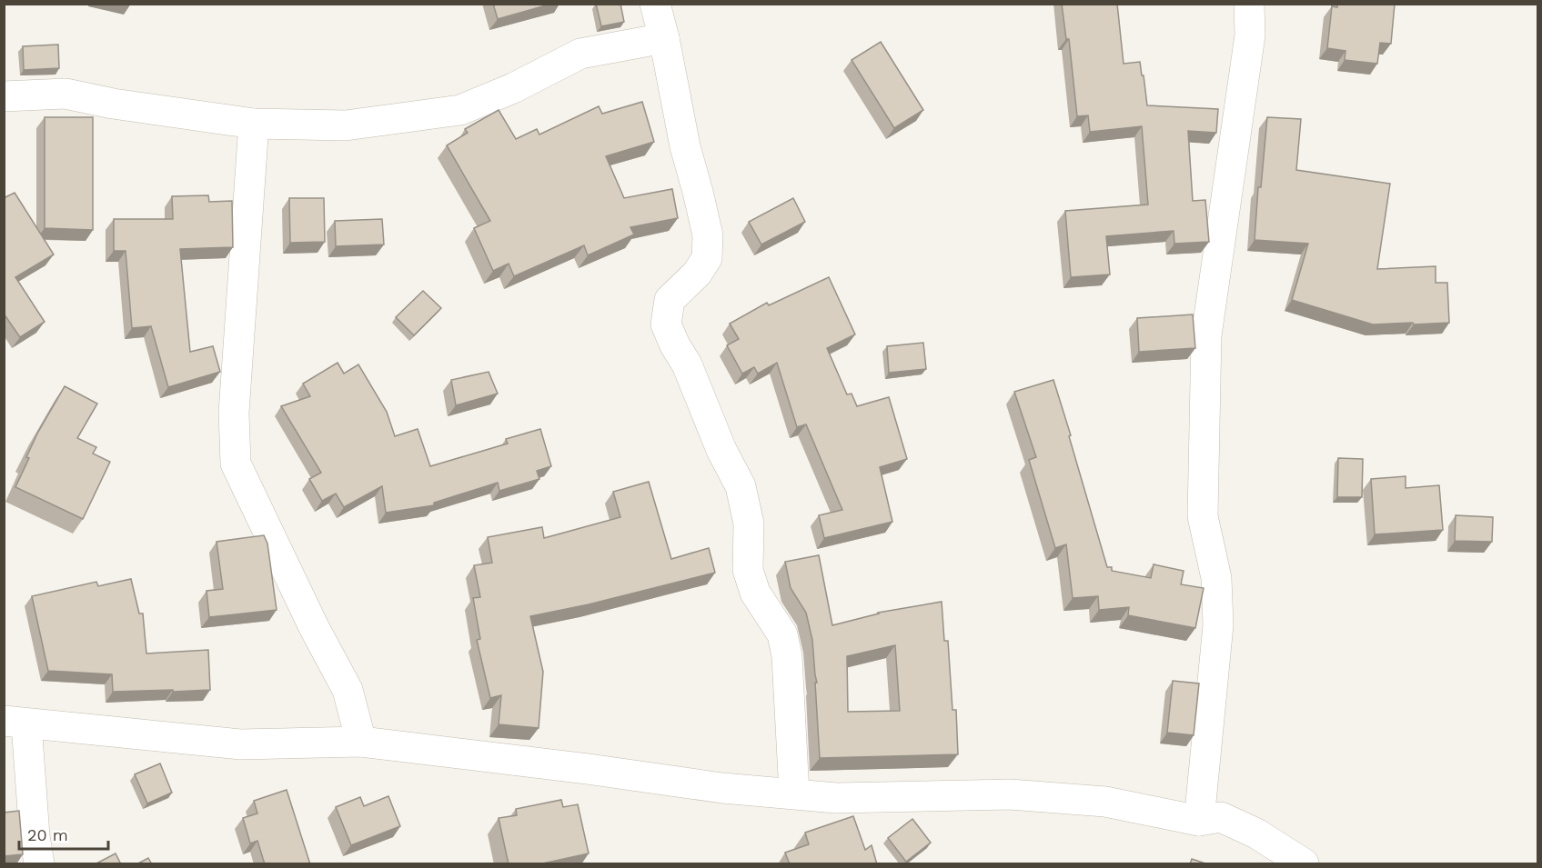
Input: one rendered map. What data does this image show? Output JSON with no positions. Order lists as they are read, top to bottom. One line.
{"scale_bar":"20 m"}
